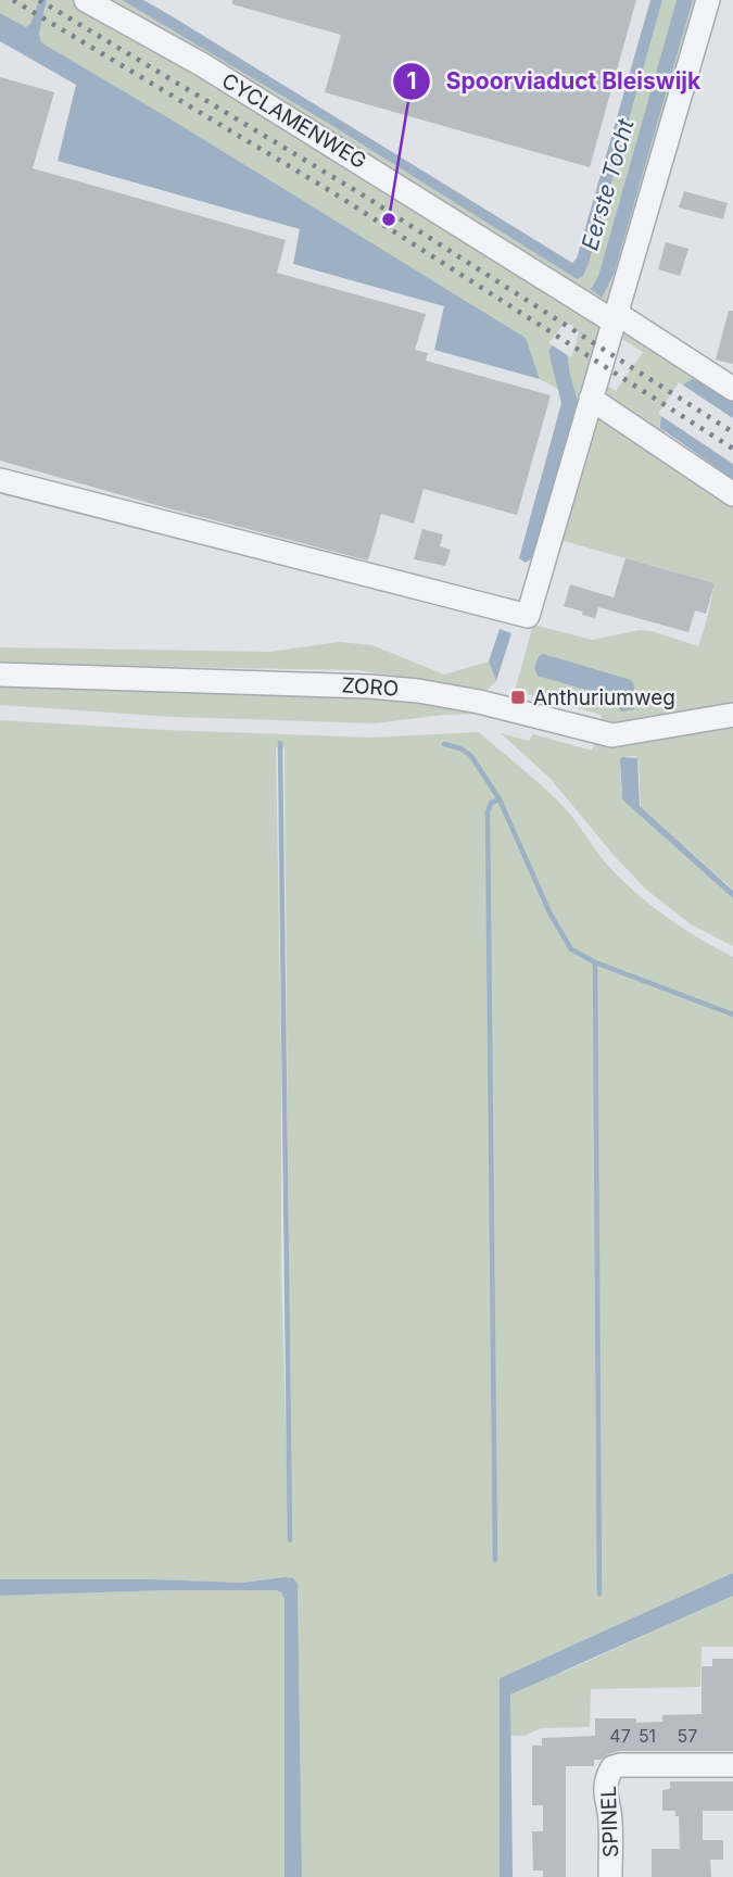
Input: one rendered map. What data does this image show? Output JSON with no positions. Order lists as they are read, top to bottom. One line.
{"streets":{"street":["CYCLAMENWEG","ZORO","SPINEL"]},"water":["Eerste Tocht"],"places":{"other":["Spoorviaduct Bleiswijk"],"transit":["Anthuriumweg"]},"house_numbers":["47","51","57"]}
